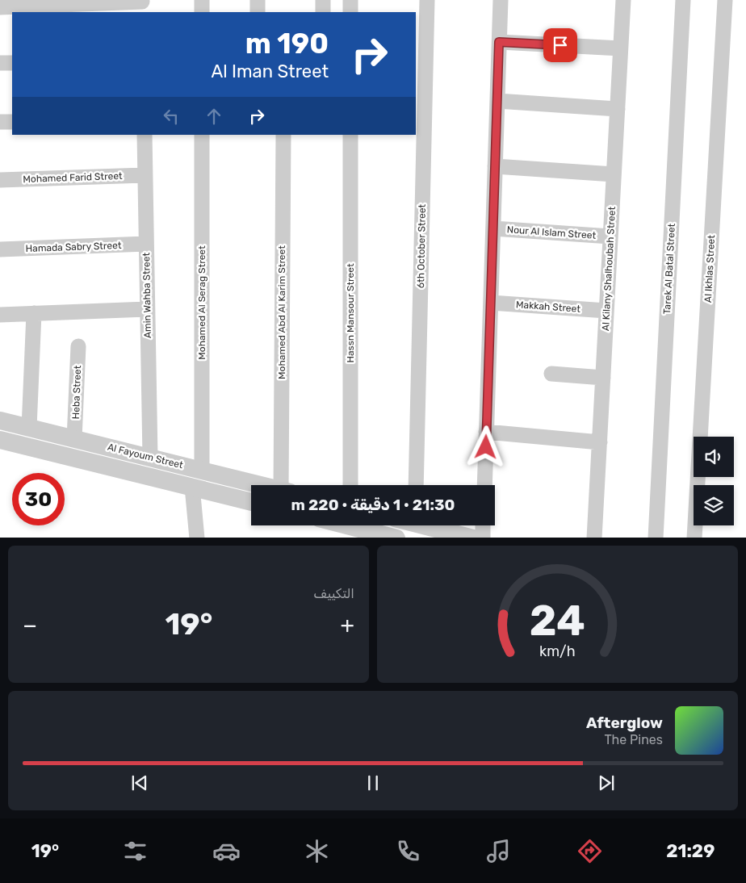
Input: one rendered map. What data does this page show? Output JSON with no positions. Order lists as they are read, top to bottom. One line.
{"streets":{"street":["Mohamed Farid Street","Nour Al Islam Street","6th October Street","Hamada Sabry Street","Al Kilany Shalhoubah Street","Tarek Al Batal Street","Al Ikhlas Street","Amin Wahba Street","Mohamed Al Serag Street","Makkah Street","Mohamed Abd Al Karim Street","Hassn Mansour Street","Heba Street","Al Fayoum Street"]},"crossings":[["Mohamed Farid Street","Amin Wahba Street"],["Nour Al Islam Street","Al Kilany Shalhoubah Street"],["Hamada Sabry Street","Amin Wahba Street"],["Al Kilany Shalhoubah Street","Makkah Street"],["Amin Wahba Street","Al Fayoum Street"],["Mohamed Al Serag Street","Al Fayoum Street"],["Heba Street","Al Fayoum Street"]],"page":{"turn":["190 m","Al Iman Street"],"limit":"30","trip":"21:30 · 1 دقيقة · 220 m","tile":"التكييف","heat":["−","19°","+"],"song":["Afterglow","The Pines"],"tabs":["21:29","19°"],"gauge":["24","km/h"]}}
